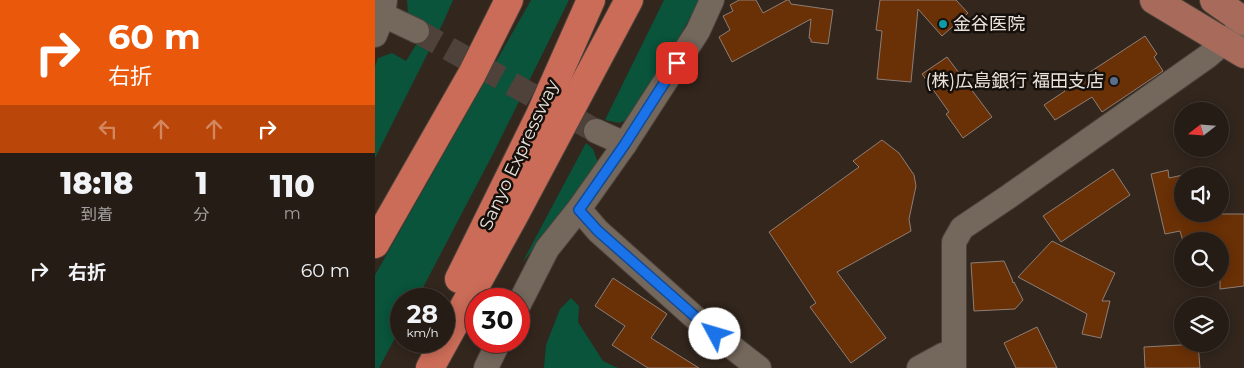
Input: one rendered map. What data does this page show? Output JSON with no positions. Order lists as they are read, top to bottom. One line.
{"streets":{"highway":["Sanyo Expressway"]},"places":["金谷医院","(株)広島銀行 福田支店"],"north":"left","page":{"turn":["60 m","右折"],"eta":["18:18","到着","1","分","110","m"],"list":[{"name":"右折","value":"60 m"}],"speed":"28 km/h","limit":"30"}}
